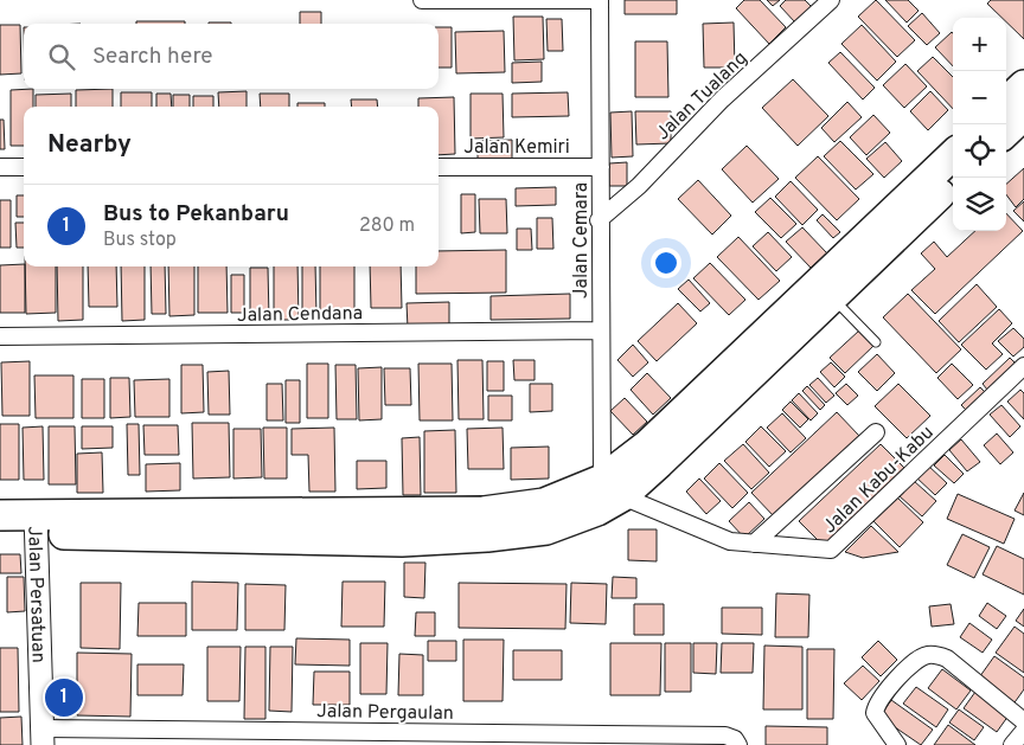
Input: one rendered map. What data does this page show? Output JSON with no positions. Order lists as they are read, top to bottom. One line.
{"streets":{"street":["Jalan Tualang","Jalan Kemiri","Jalan Cemara","Jalan Cendana","Jalan Kabu-Kabu","Jalan Persatuan","Jalan Pergaulan"]},"crossings":[["Jalan Tualang","Jalan Cemara"],["Jalan Kemiri","Jalan Cemara"],["Jalan Cemara","Jalan Cendana"],["Jalan Cemara","Jalan Kabu-Kabu"],["Jalan Persatuan","Jalan Pergaulan"]],"page":{"map_buttons":["+","−"],"search":"Search here","heading":"Nearby","list":[{"mark":"1","name":"Bus to Pekanbaru","note":"Bus stop","value":"280 m"}],"pins":"1"}}
